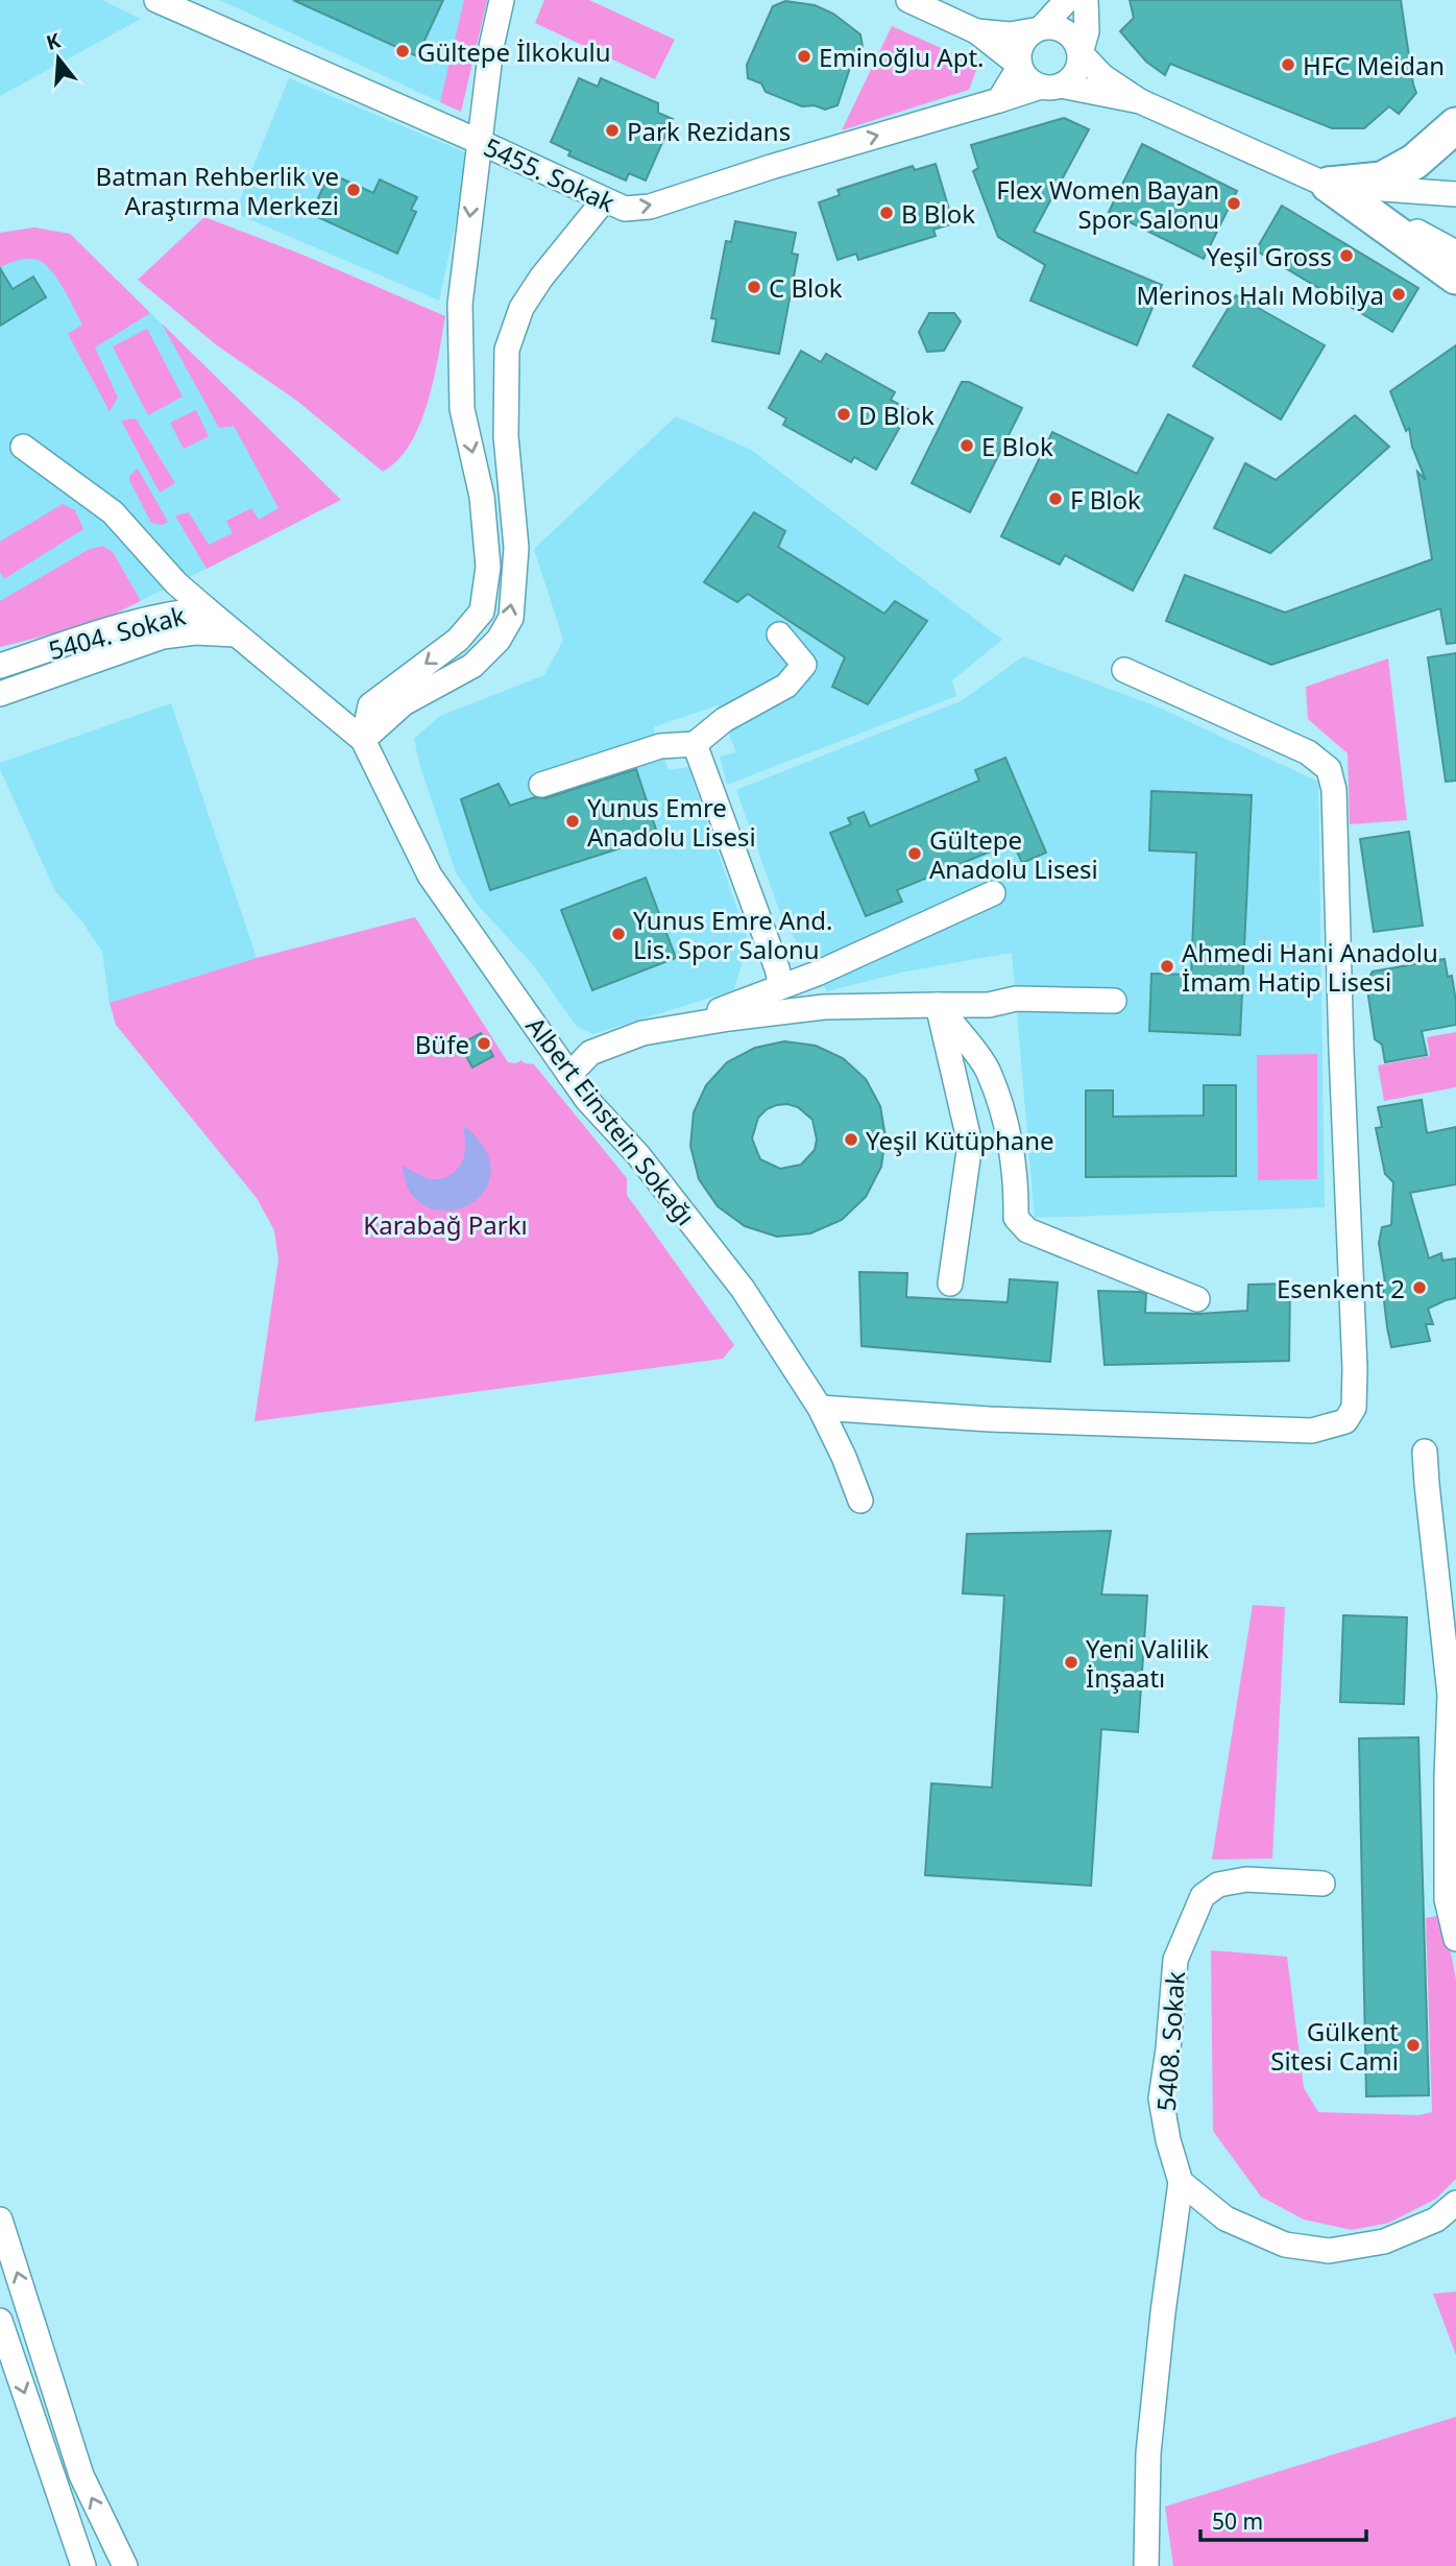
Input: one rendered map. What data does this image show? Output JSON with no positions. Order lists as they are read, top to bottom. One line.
{"streets":{"street":["5455. Sokak","5404. Sokak","Albert Einstein Sokağı","5408. Sokak"]},"crossings":[["5404. Sokak","Albert Einstein Sokağı"]],"one_way":["5455. Sokak"],"parks":["Karabağ Parkı"],"places":["Gültepe İlkokulu","Eminoğlu Apt.","HFC Meidan","Park Rezidans","Batman Rehberlik ve Araştırma Merkezi","Flex Women Bayan Spor Salonu","B Blok","Yeşil Gross","C Blok","Merinos Halı Mobilya","D Blok","E Blok","F Blok","Yunus Emre Anadolu Lisesi","Gültepe Anadolu Lisesi","Yunus Emre And. Lis. Spor Salonu","Ahmedi Hani Anadolu İmam Hatip Lisesi","Büfe","Yeşil Kütüphane","Esenkent 2","Yeni Valilik İnşaatı","Gülkent Sitesi Cami"],"scale_bar":"50 m","north":"top"}
